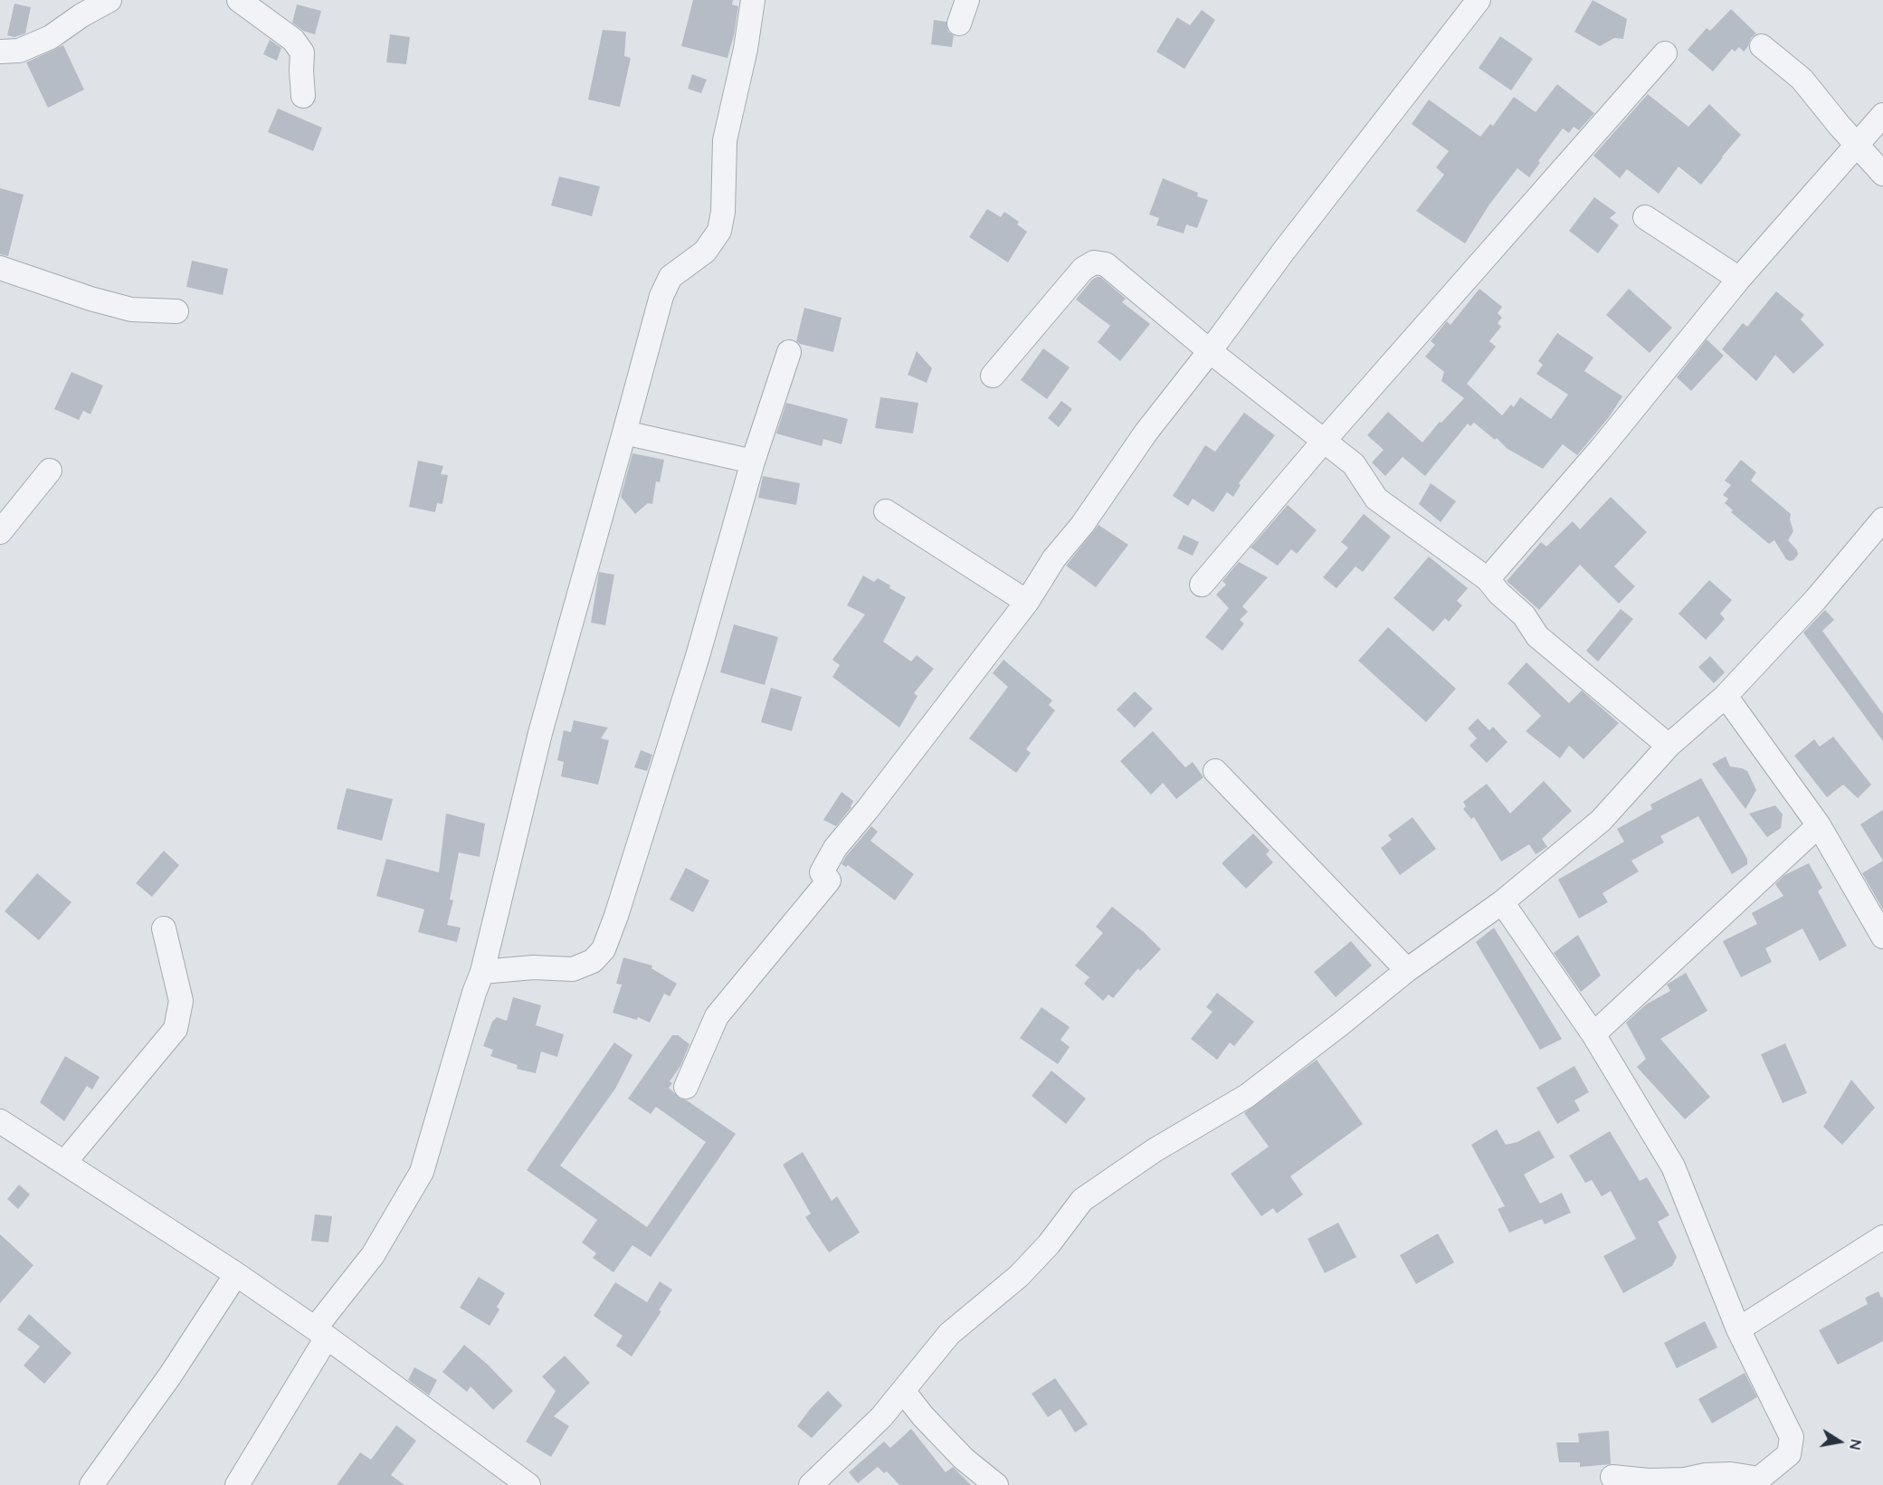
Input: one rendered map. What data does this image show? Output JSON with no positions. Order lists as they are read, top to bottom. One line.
{"north":"right"}
